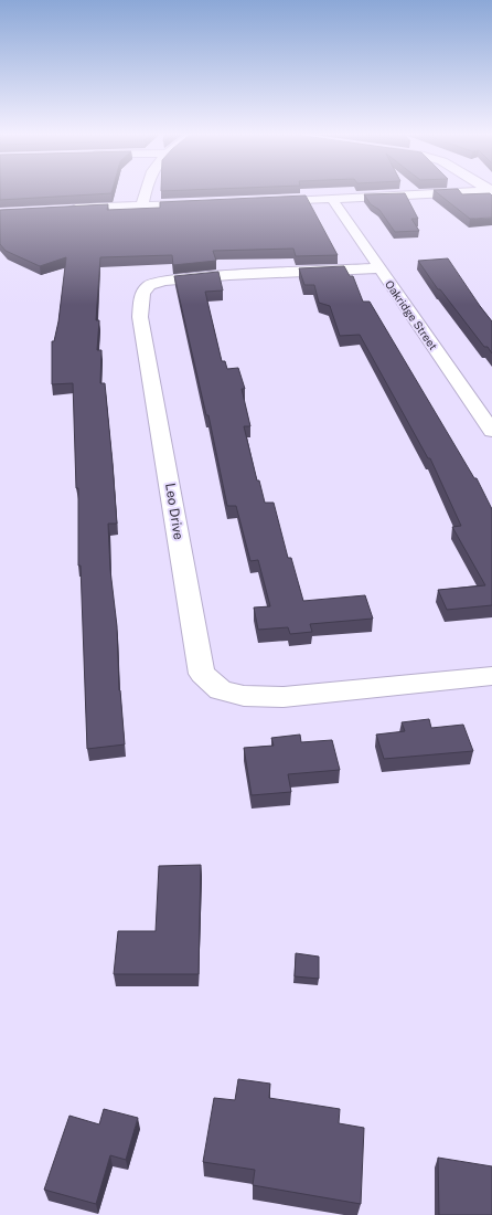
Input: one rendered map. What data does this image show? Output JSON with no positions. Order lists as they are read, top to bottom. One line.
{"streets":{"street":["Oakridge Street","Leo Drive"]},"crossings":[["Oakridge Street","Leo Drive"]]}
